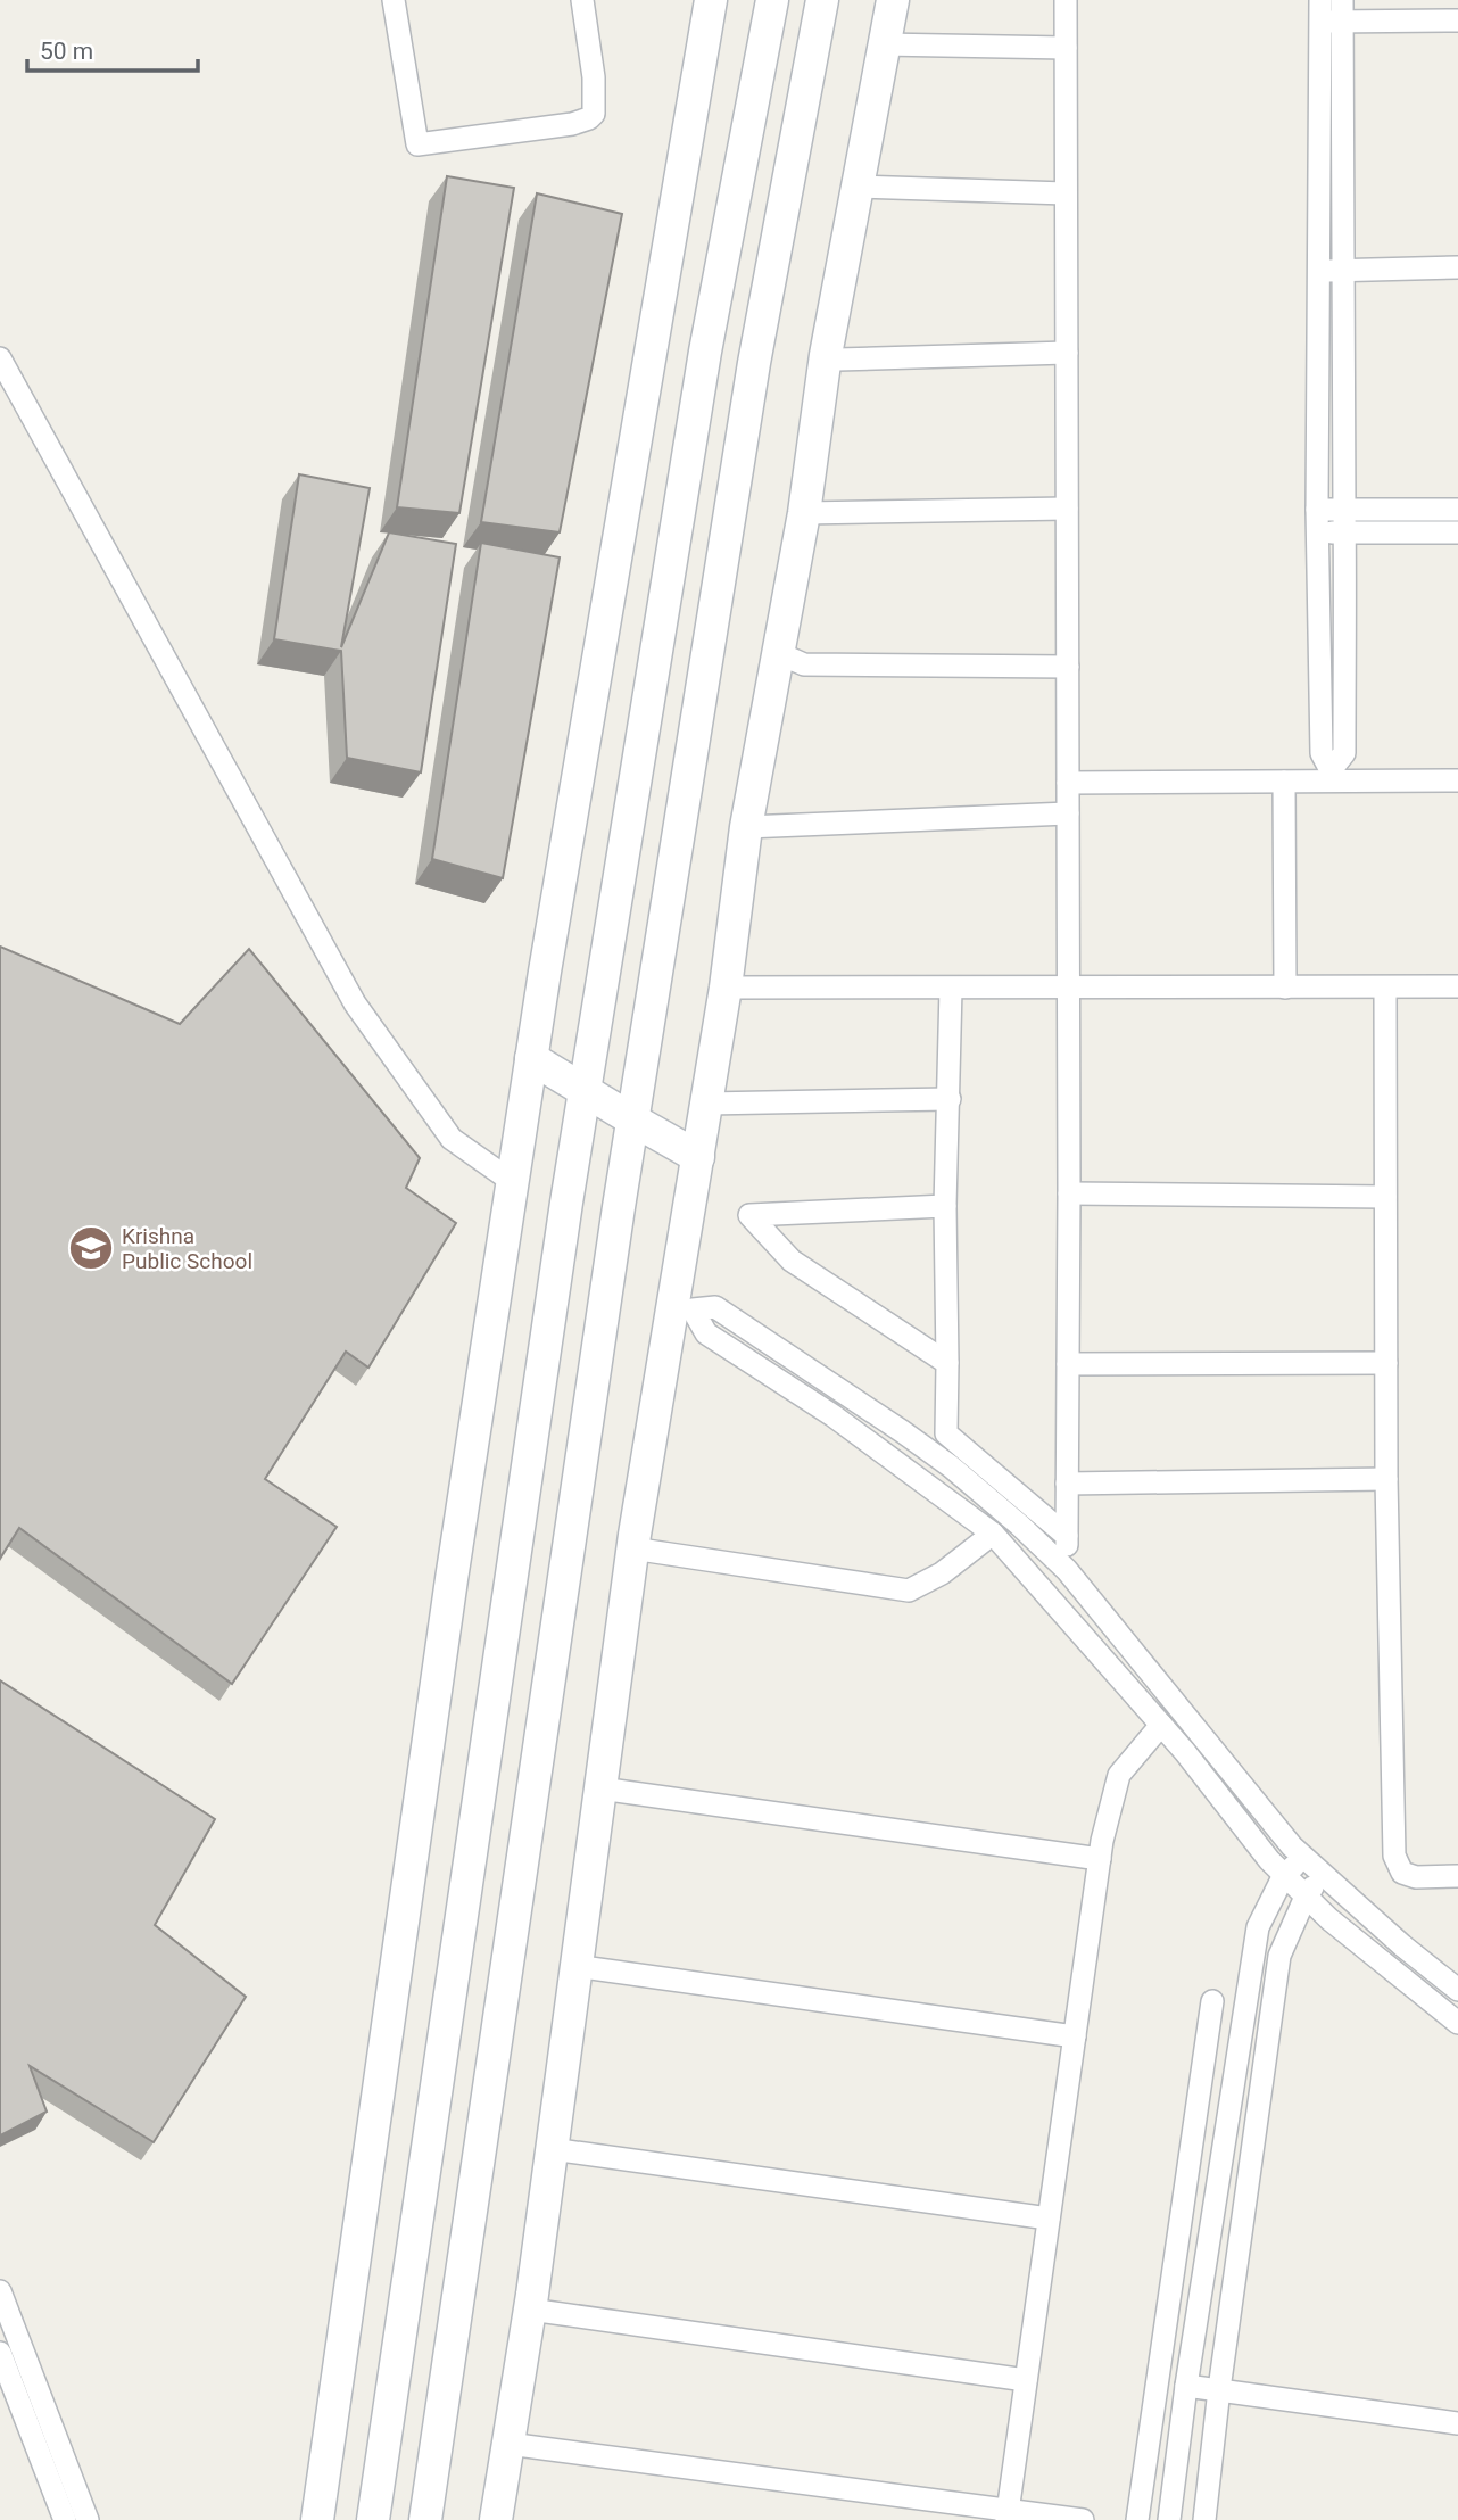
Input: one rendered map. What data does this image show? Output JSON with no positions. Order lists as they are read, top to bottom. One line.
{"places":{"school or university":["Krishna Public School"]},"scale_bar":"50 m"}
